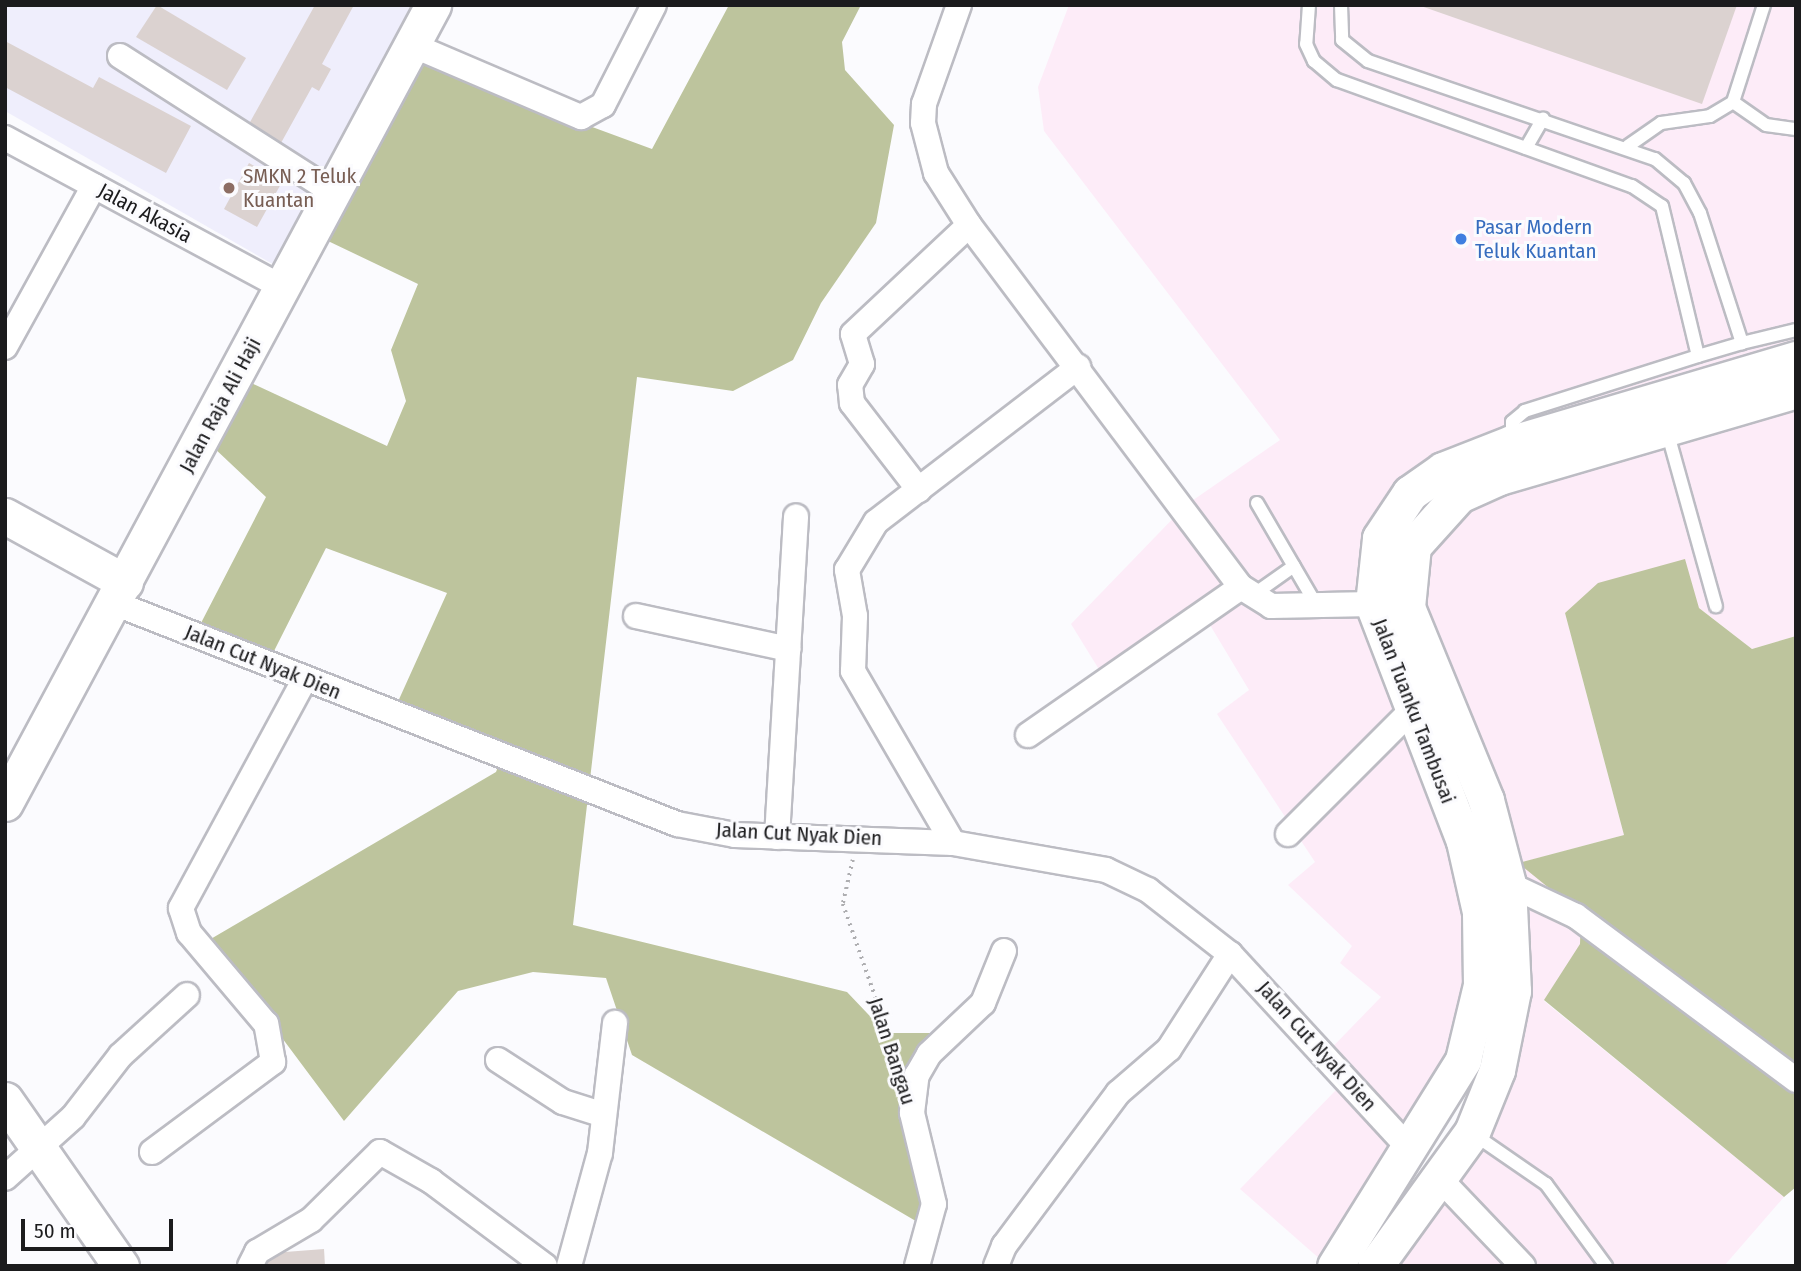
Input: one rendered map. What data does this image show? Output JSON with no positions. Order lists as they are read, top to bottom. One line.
{"streets":{"main road":["Jalan Raja Ali Haji","Jalan Tuanku Tambusai"],"street":["Jalan Akasia","Jalan Cut Nyak Dien","Jalan Bangau"]},"crossings":[["Jalan Akasia","Jalan Raja Ali Haji"],["Jalan Raja Ali Haji","Jalan Cut Nyak Dien"],["Jalan Cut Nyak Dien","Jalan Tuanku Tambusai"],["Jalan Cut Nyak Dien","Jalan Bangau"]],"places":["SMKN 2 Teluk Kuantan","Pasar Modern Teluk Kuantan"],"scale_bar":"50 m"}
